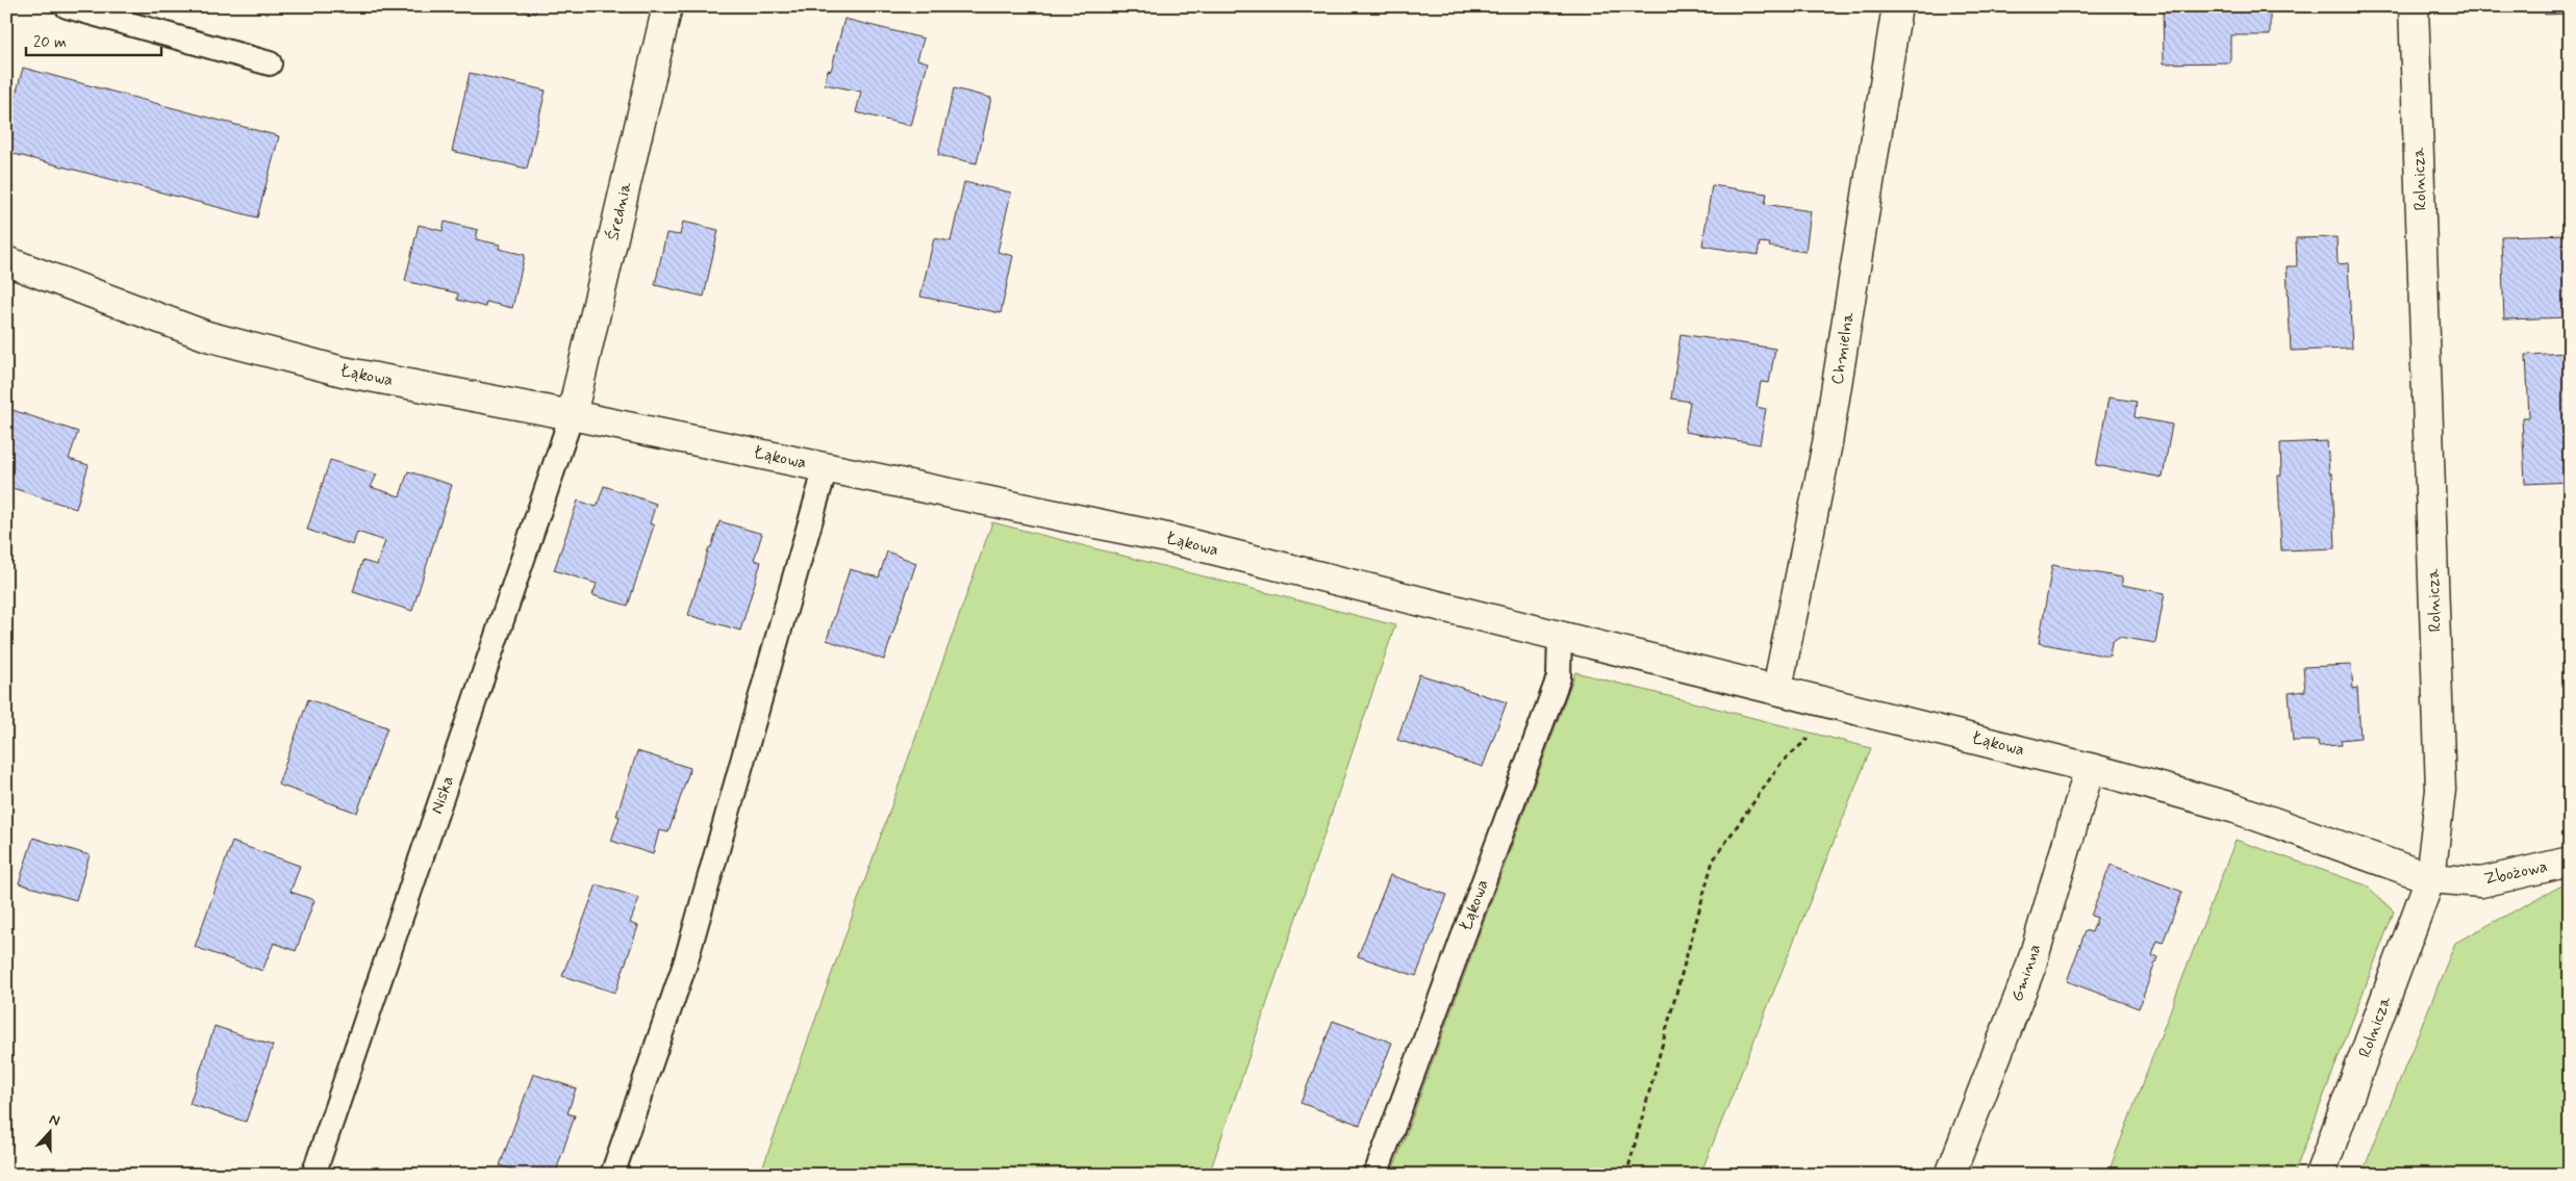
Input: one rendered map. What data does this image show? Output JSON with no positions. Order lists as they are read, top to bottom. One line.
{"streets":{"street":["Rolnicza","Średnia","Chmielna","Łąkowa","Zbożowa","Gminna"],"lane":["Niska"]},"crossings":[["Rolnicza","Łąkowa"],["Rolnicza","Zbożowa"],["Średnia","Łąkowa"],["Średnia","Niska"],["Chmielna","Łąkowa"],["Łąkowa","Niska"],["Łąkowa","Zbożowa"],["Łąkowa","Gminna"]],"scale_bar":"20 m","north":"top"}
